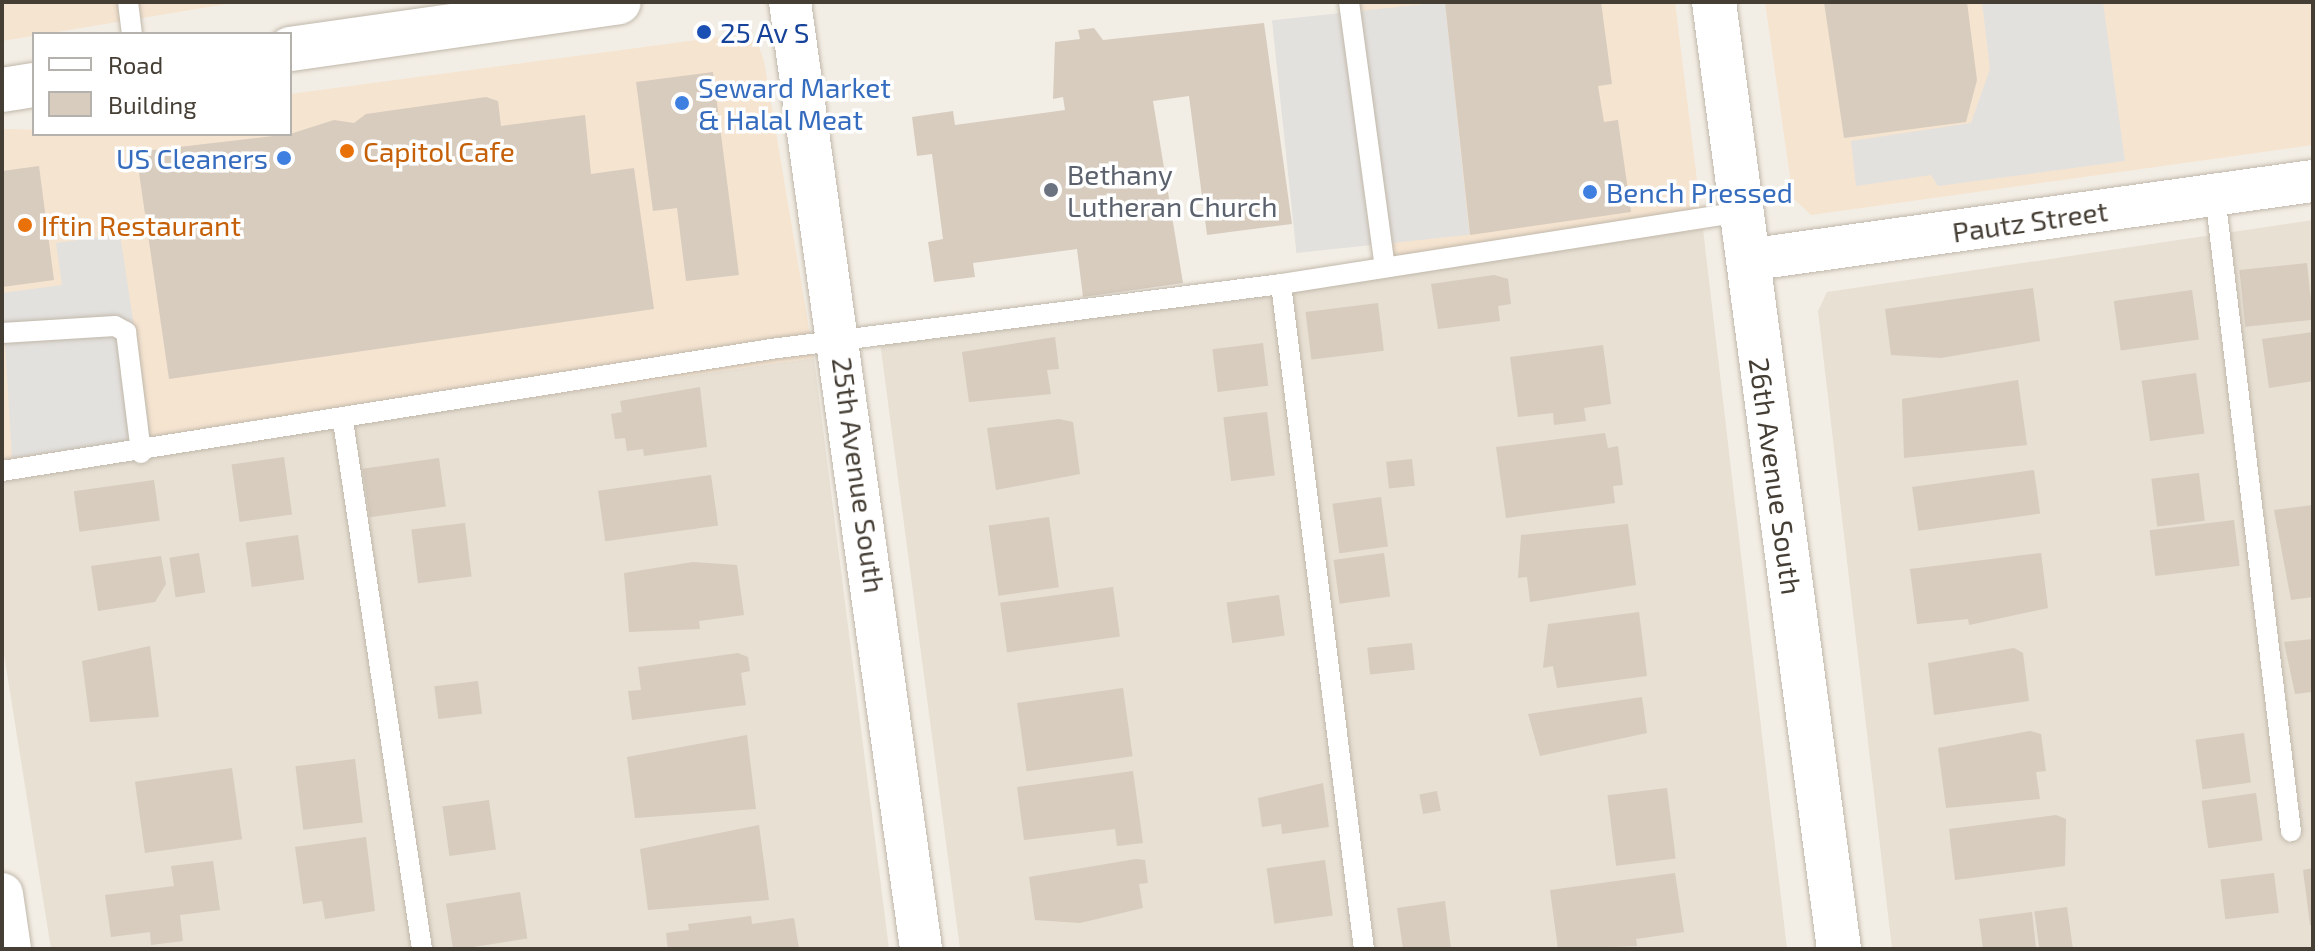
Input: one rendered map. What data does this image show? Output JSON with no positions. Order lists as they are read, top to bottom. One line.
{"streets":{"street":["Pautz Street","25th Avenue South","26th Avenue South"]},"crossings":[["Pautz Street","26th Avenue South"]],"places":["25 Av S","Seward Market & Halal Meat","Capitol Cafe","US Cleaners","Bethany Lutheran Church","Bench Pressed","Iftin Restaurant"],"legend":["Road","Building"]}
